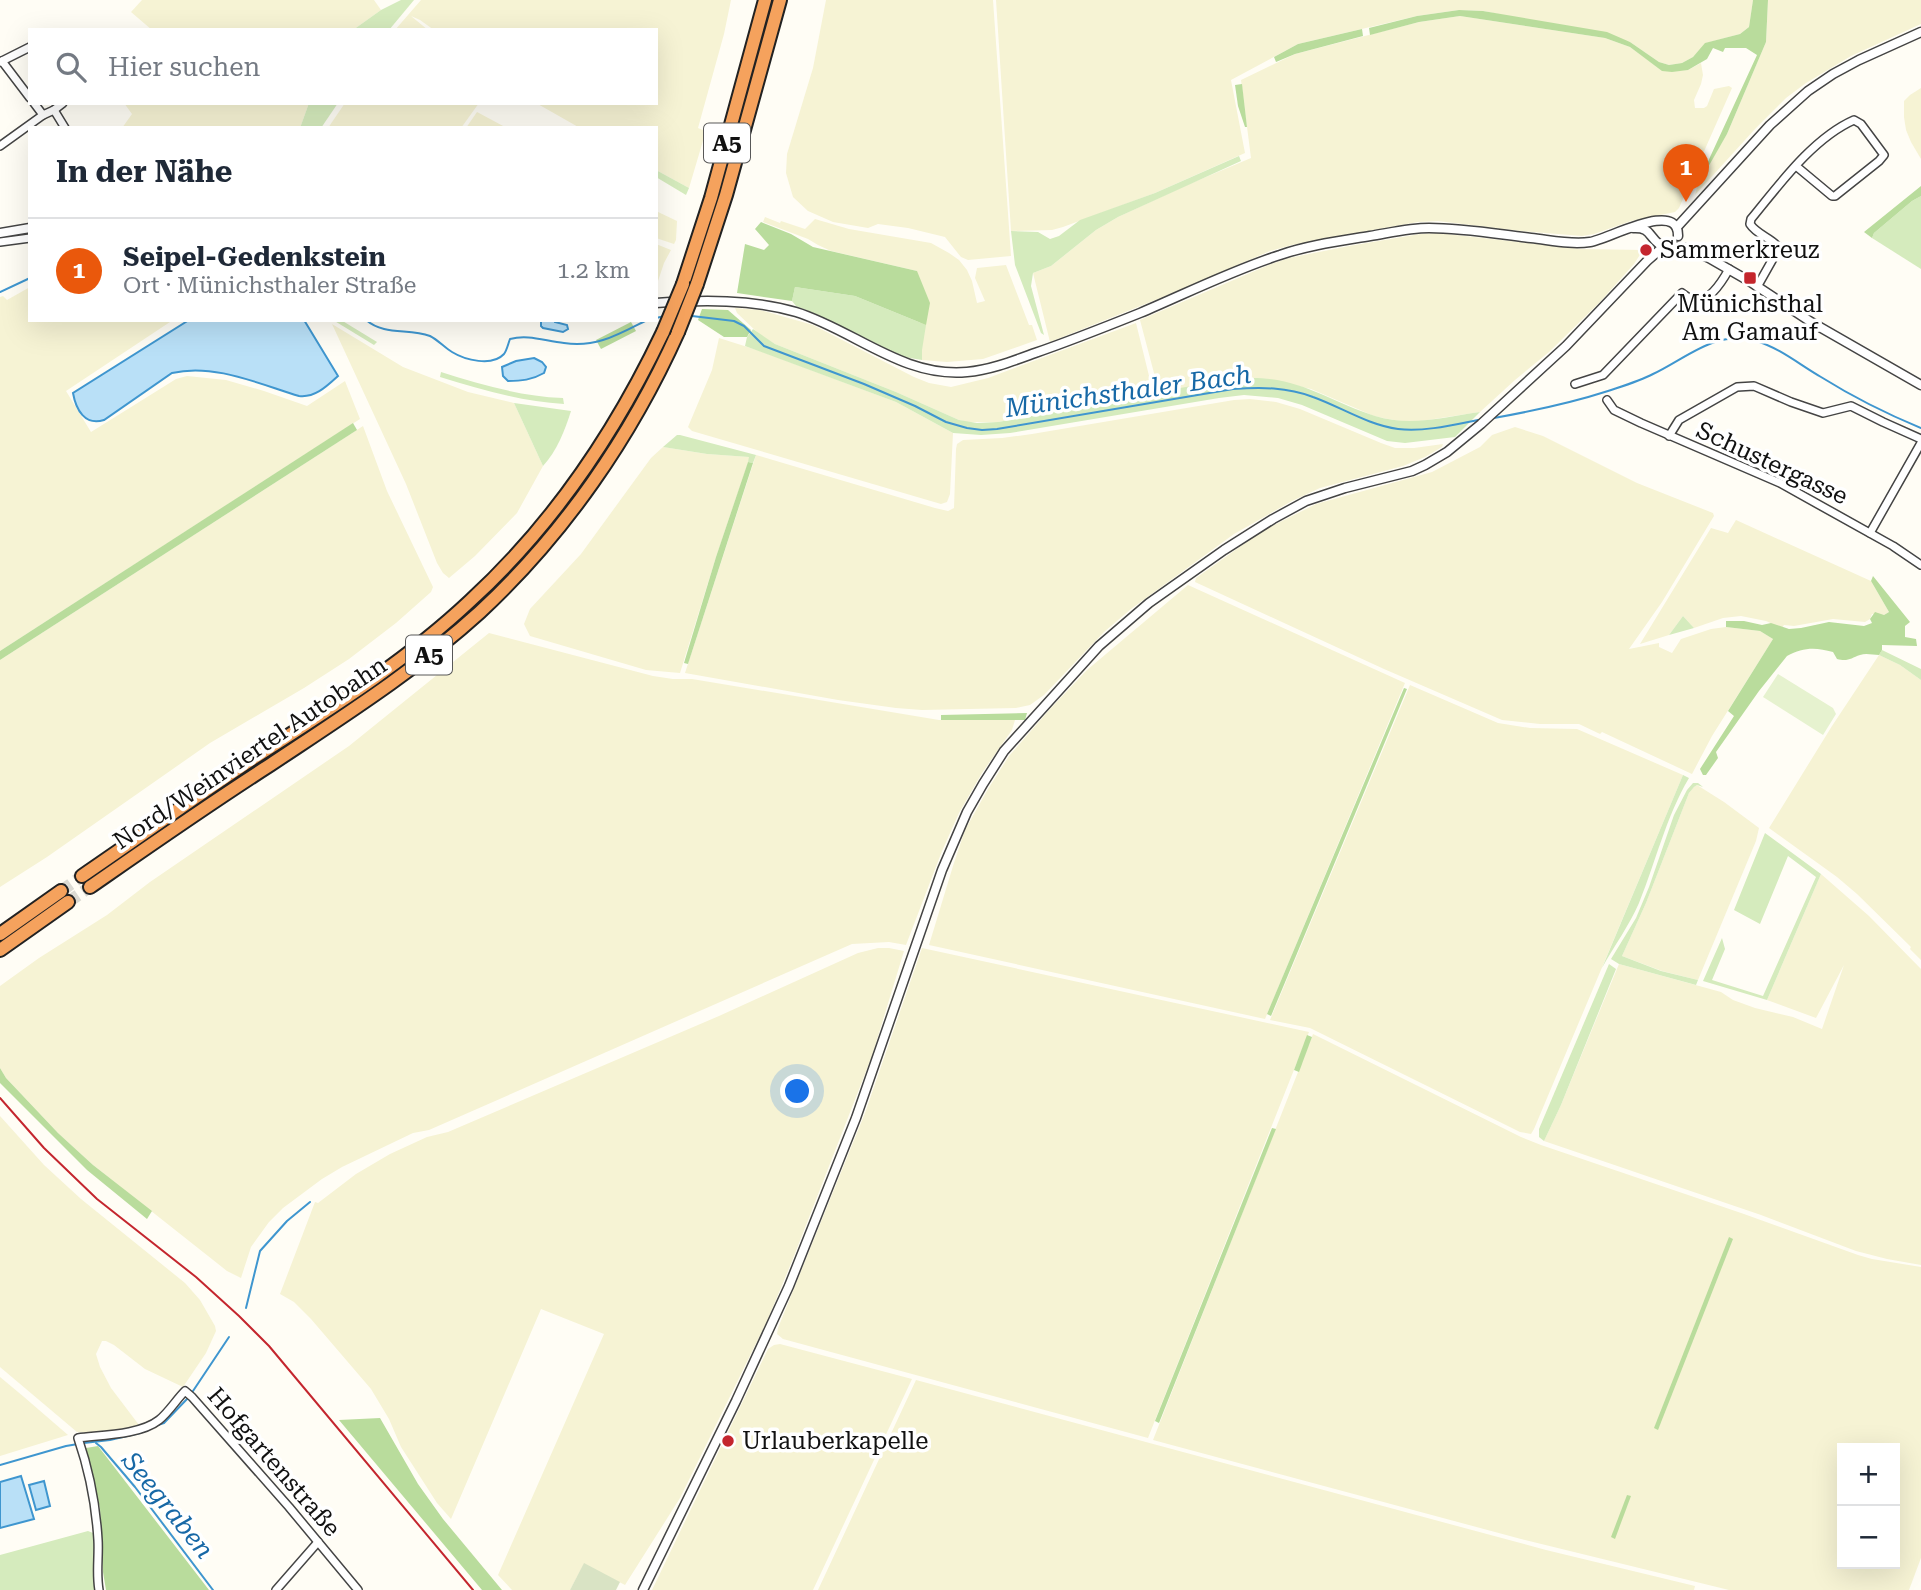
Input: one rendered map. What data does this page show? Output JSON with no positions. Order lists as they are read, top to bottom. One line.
{"streets":{"highway":["A5","Nord/Weinviertel Autobahn"],"street":["Schustergasse","Hofgartenstraße"]},"water":["Münichsthaler Bach","Seegraben"],"places":{"other":["Sammerkreuz","Urlauberkapelle"],"transit":["Münichsthal Am Gamauf"]},"page":{"search":"Hier suchen","heading":"In der Nähe","pins":"1","list":[{"mark":"1","name":"Seipel-Gedenkstein","note":"Ort · Münichsthaler Straße","value":"1.2 km"}],"map_buttons":["+","−"]}}
